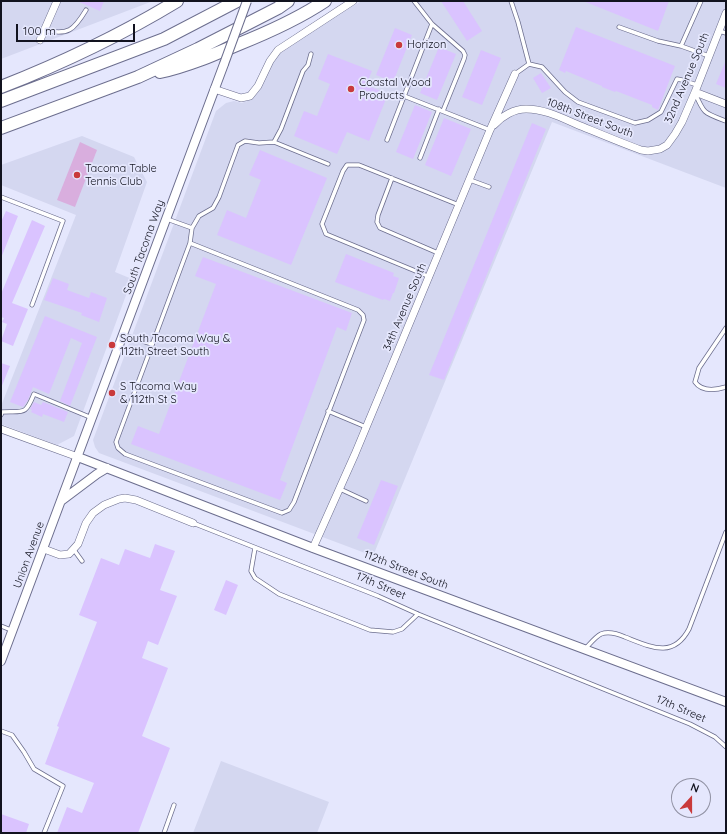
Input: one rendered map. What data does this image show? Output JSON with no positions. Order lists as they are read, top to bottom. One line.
{"streets":{"street":["32nd Avenue South","108th Street South","South Tacoma Way","34th Avenue South","Union Avenue","112th Street South","17th Street"]},"crossings":[["32nd Avenue South","108th Street South"],["108th Street South","34th Avenue South"],["South Tacoma Way","Union Avenue"],["South Tacoma Way","112th Street South"],["34th Avenue South","112th Street South"],["Union Avenue","112th Street South"]],"places":["Horizon","Coastal Wood Products","Tacoma Table Tennis Club","South Tacoma Way & 112th Street South","S Tacoma Way & 112th St S"],"scale_bar":"100 m","north":"top"}
